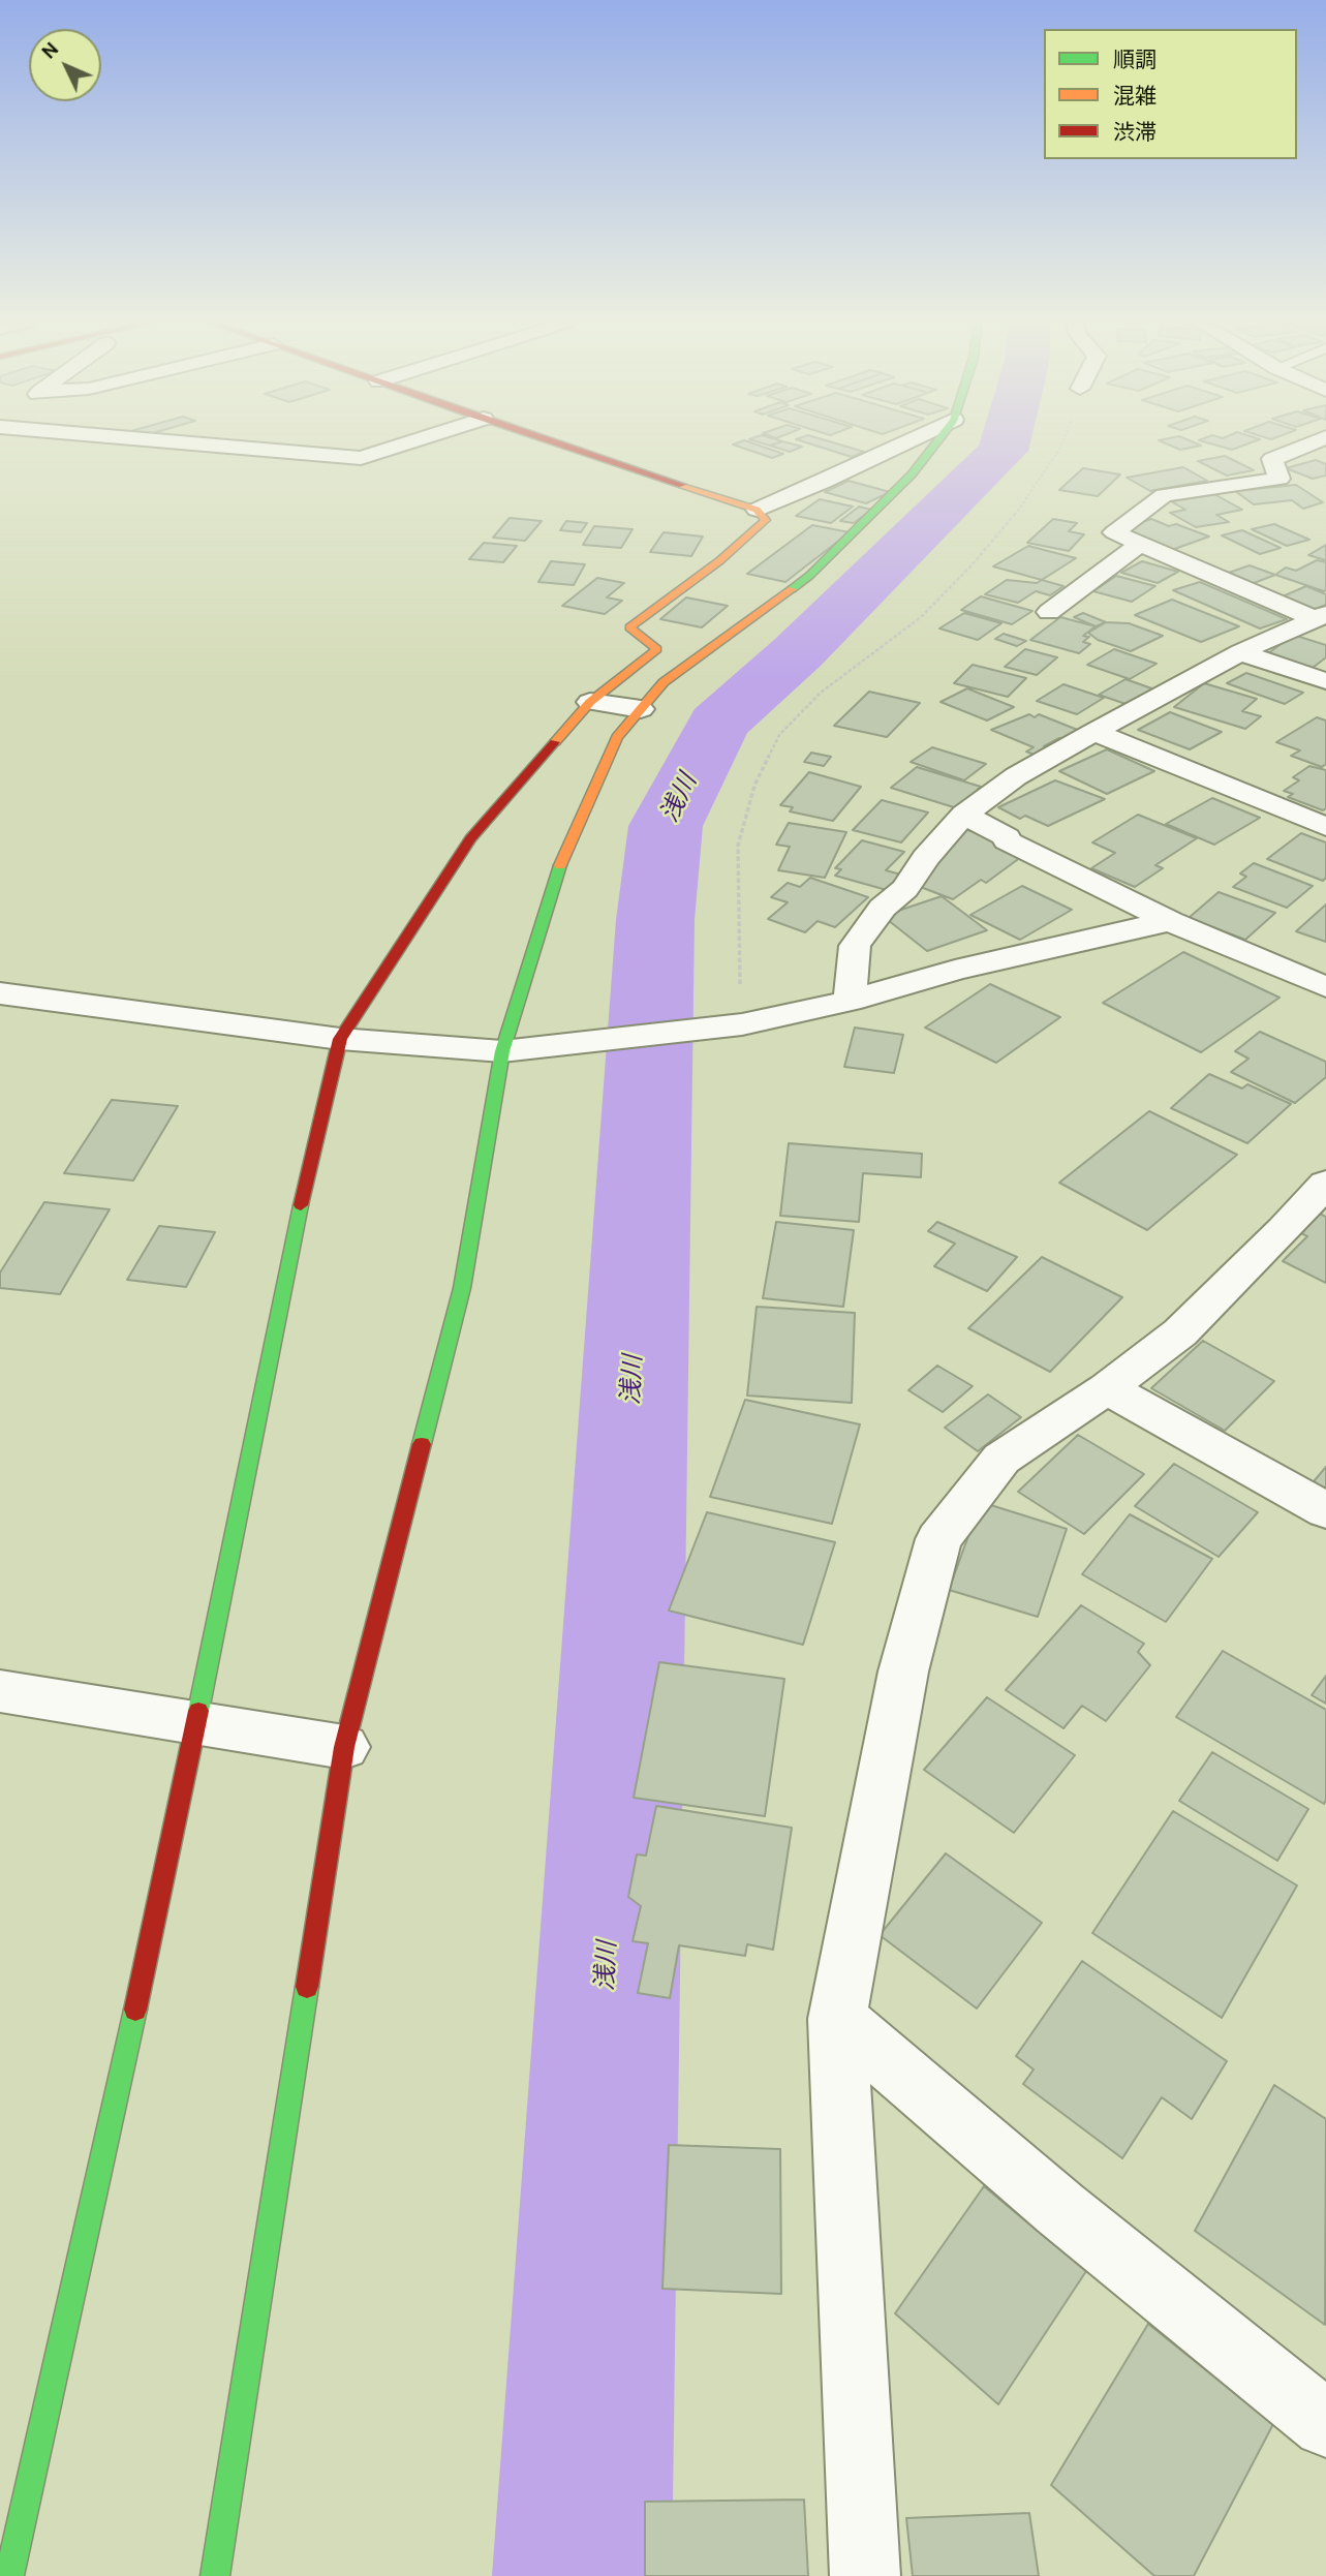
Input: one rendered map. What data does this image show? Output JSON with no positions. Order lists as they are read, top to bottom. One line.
{"water":["浅川"],"legend":["順調","混雑","渋滞"],"north":"top left"}
